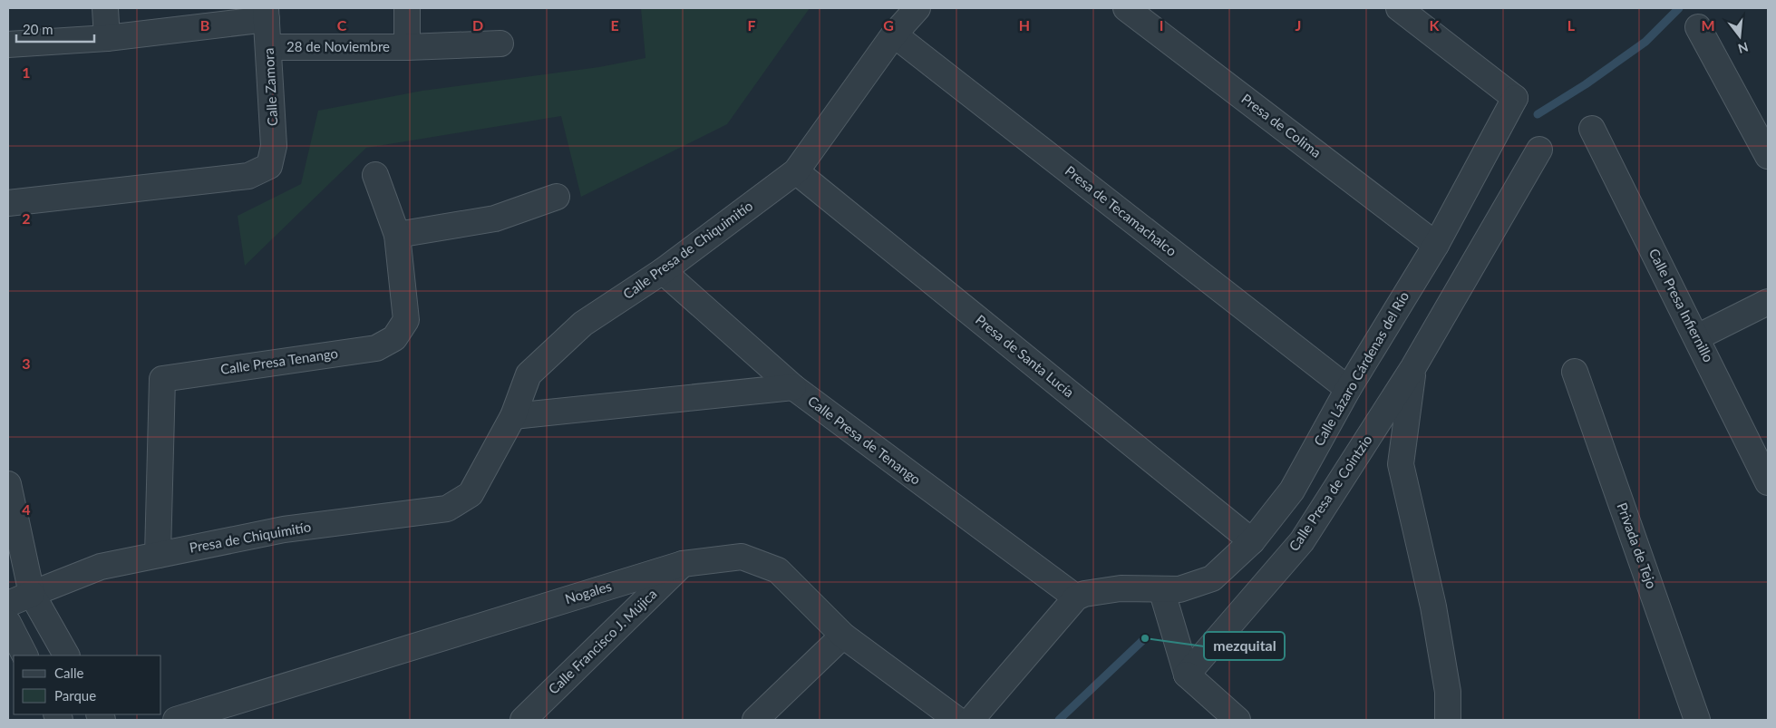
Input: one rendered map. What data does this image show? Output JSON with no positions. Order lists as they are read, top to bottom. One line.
{"streets":{"street":["28 de Noviembre","Calle Zamora","Presa de Colima","Presa de Tecamachalco","Calle Presa de Chiquimitío","Calle Presa Infiernillo","Presa de Santa Lucía","Calle Presa Tenango","Calle Lázaro Cárdenas del Río","Calle Presa de Tenango","Calle Presa de Cointzio","Presa de Chiquimitío","Privada de Tejo","Nogales","Calle Francisco J. Mújica"]},"crossings":[["28 de Noviembre","Calle Zamora"],["Presa de Colima","Calle Lázaro Cárdenas del Río"],["Presa de Tecamachalco","Calle Presa de Chiquimitío"],["Presa de Tecamachalco","Calle Lázaro Cárdenas del Río"],["Calle Presa de Chiquimitío","Presa de Santa Lucía"],["Calle Presa de Chiquimitío","Calle Presa de Tenango"],["Calle Presa de Chiquimitío","Presa de Chiquimitío"],["Presa de Santa Lucía","Calle Lázaro Cárdenas del Río"],["Calle Presa Tenango","Presa de Chiquimitío"],["Calle Lázaro Cárdenas del Río","Calle Presa de Tenango"],["Nogales","Calle Francisco J. Mújica"]],"places":["mezquital"],"legend":["Calle","Parque"],"scale_bar":"20 m","north":"bottom","grid":{"columns":["B","C","D","E","F","G","H","I","J","K","L","M"],"rows":["1","2","3","4"]}}
